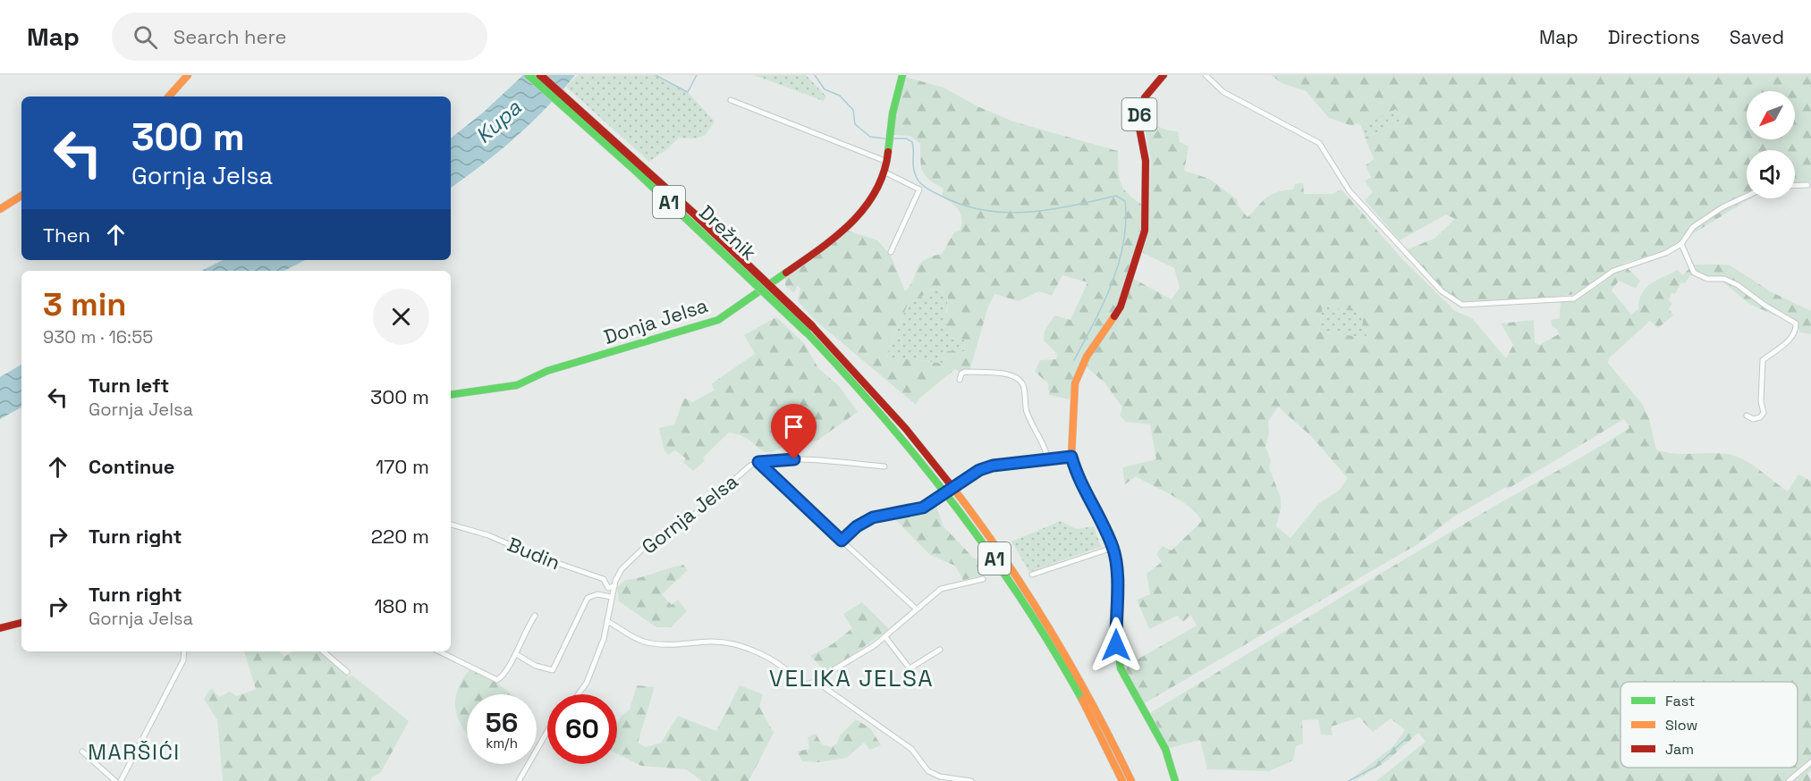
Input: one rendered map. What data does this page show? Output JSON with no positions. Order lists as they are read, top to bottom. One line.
{"streets":{"main road":["D6","A1","Drežnik","Donja Jelsa"],"street":["Gornja Jelsa","Budin"]},"crossings":[["A1","Drežnik"],["Gornja Jelsa","Budin"]],"districts":["VELIKA JELSA","MARŠIĆI"],"water":["Kupa"],"legend":["Fast","Slow","Jam"],"north":"bottom left","page":{"header":"Map","search":"Search here","nav":["Map","Directions","Saved"],"turn":["300 m","Gornja Jelsa"],"then":"Then","heading":["3 min","930 m · 16:55"],"list":[{"name":"Turn left","note":"Gornja Jelsa","value":"300 m"},{"name":"Continue","value":"170 m"},{"name":"Turn right","value":"220 m"},{"name":"Turn right","note":"Gornja Jelsa","value":"180 m"}],"speed":"56 km/h","limit":"60"}}
